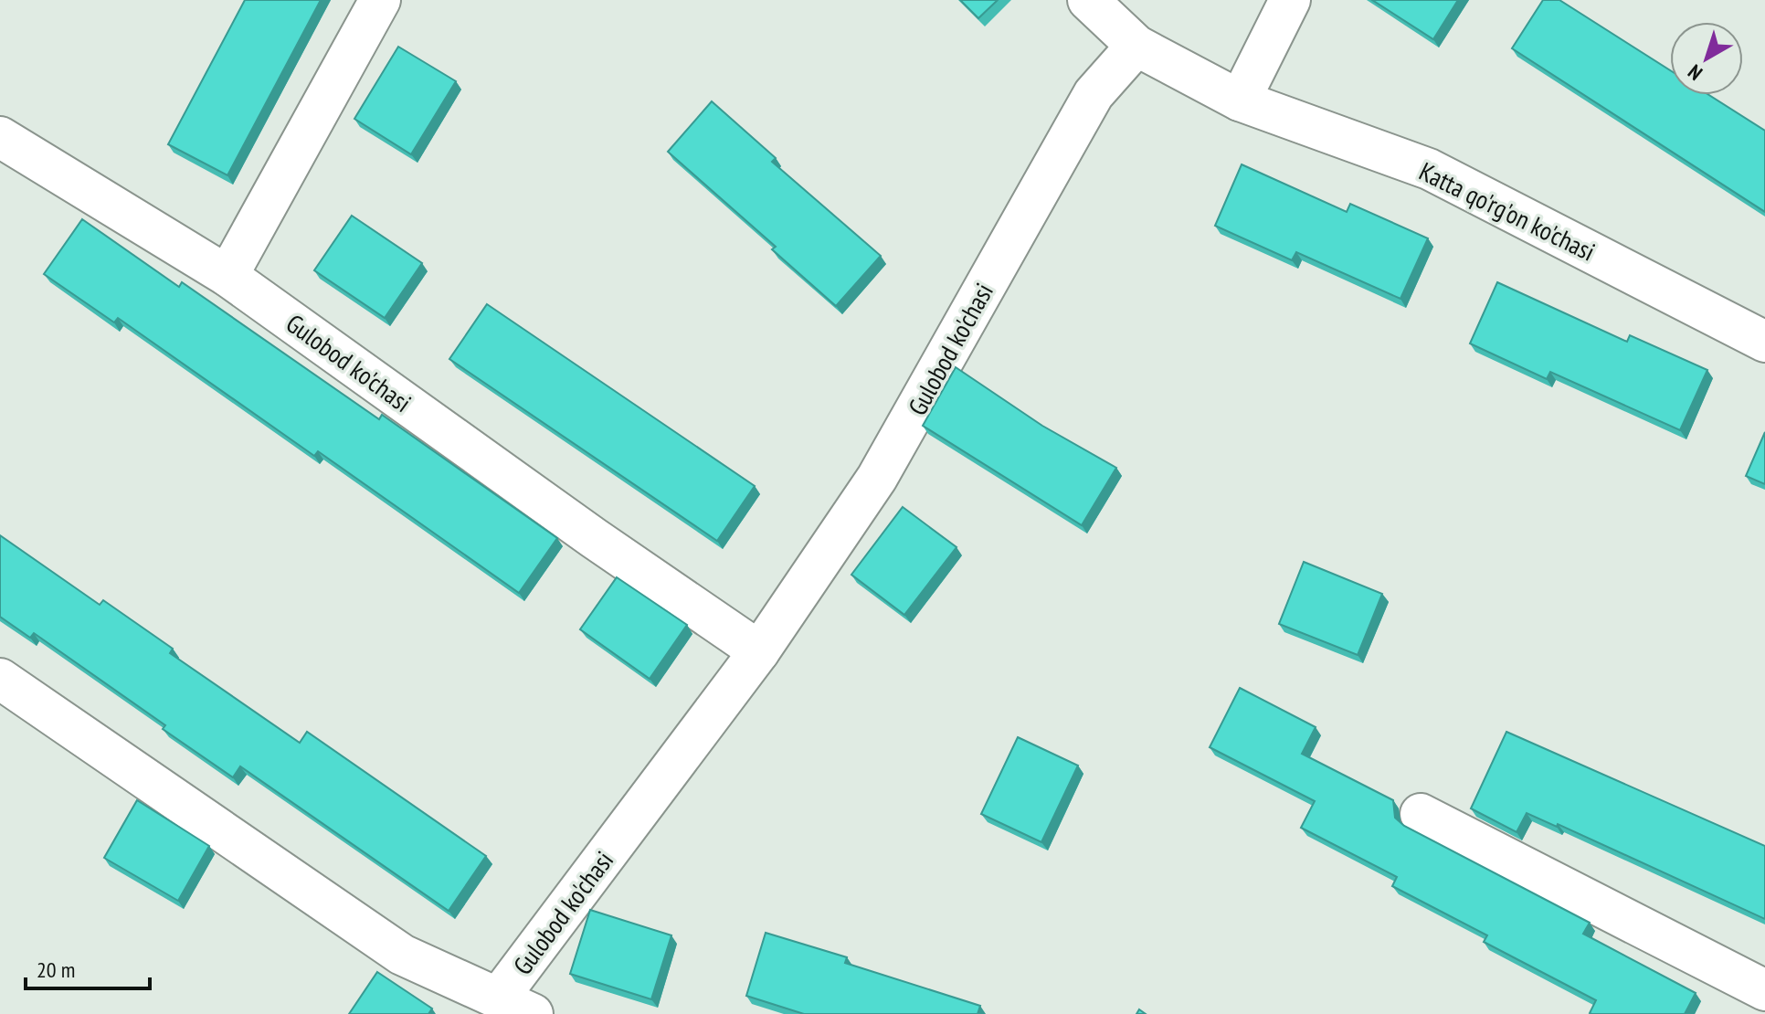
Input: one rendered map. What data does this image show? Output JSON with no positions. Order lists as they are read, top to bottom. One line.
{"streets":{"street":["Katta qo'rg'on ko'chasi","Gulobod ko'chasi"]},"scale_bar":"20 m","north":"bottom left"}
